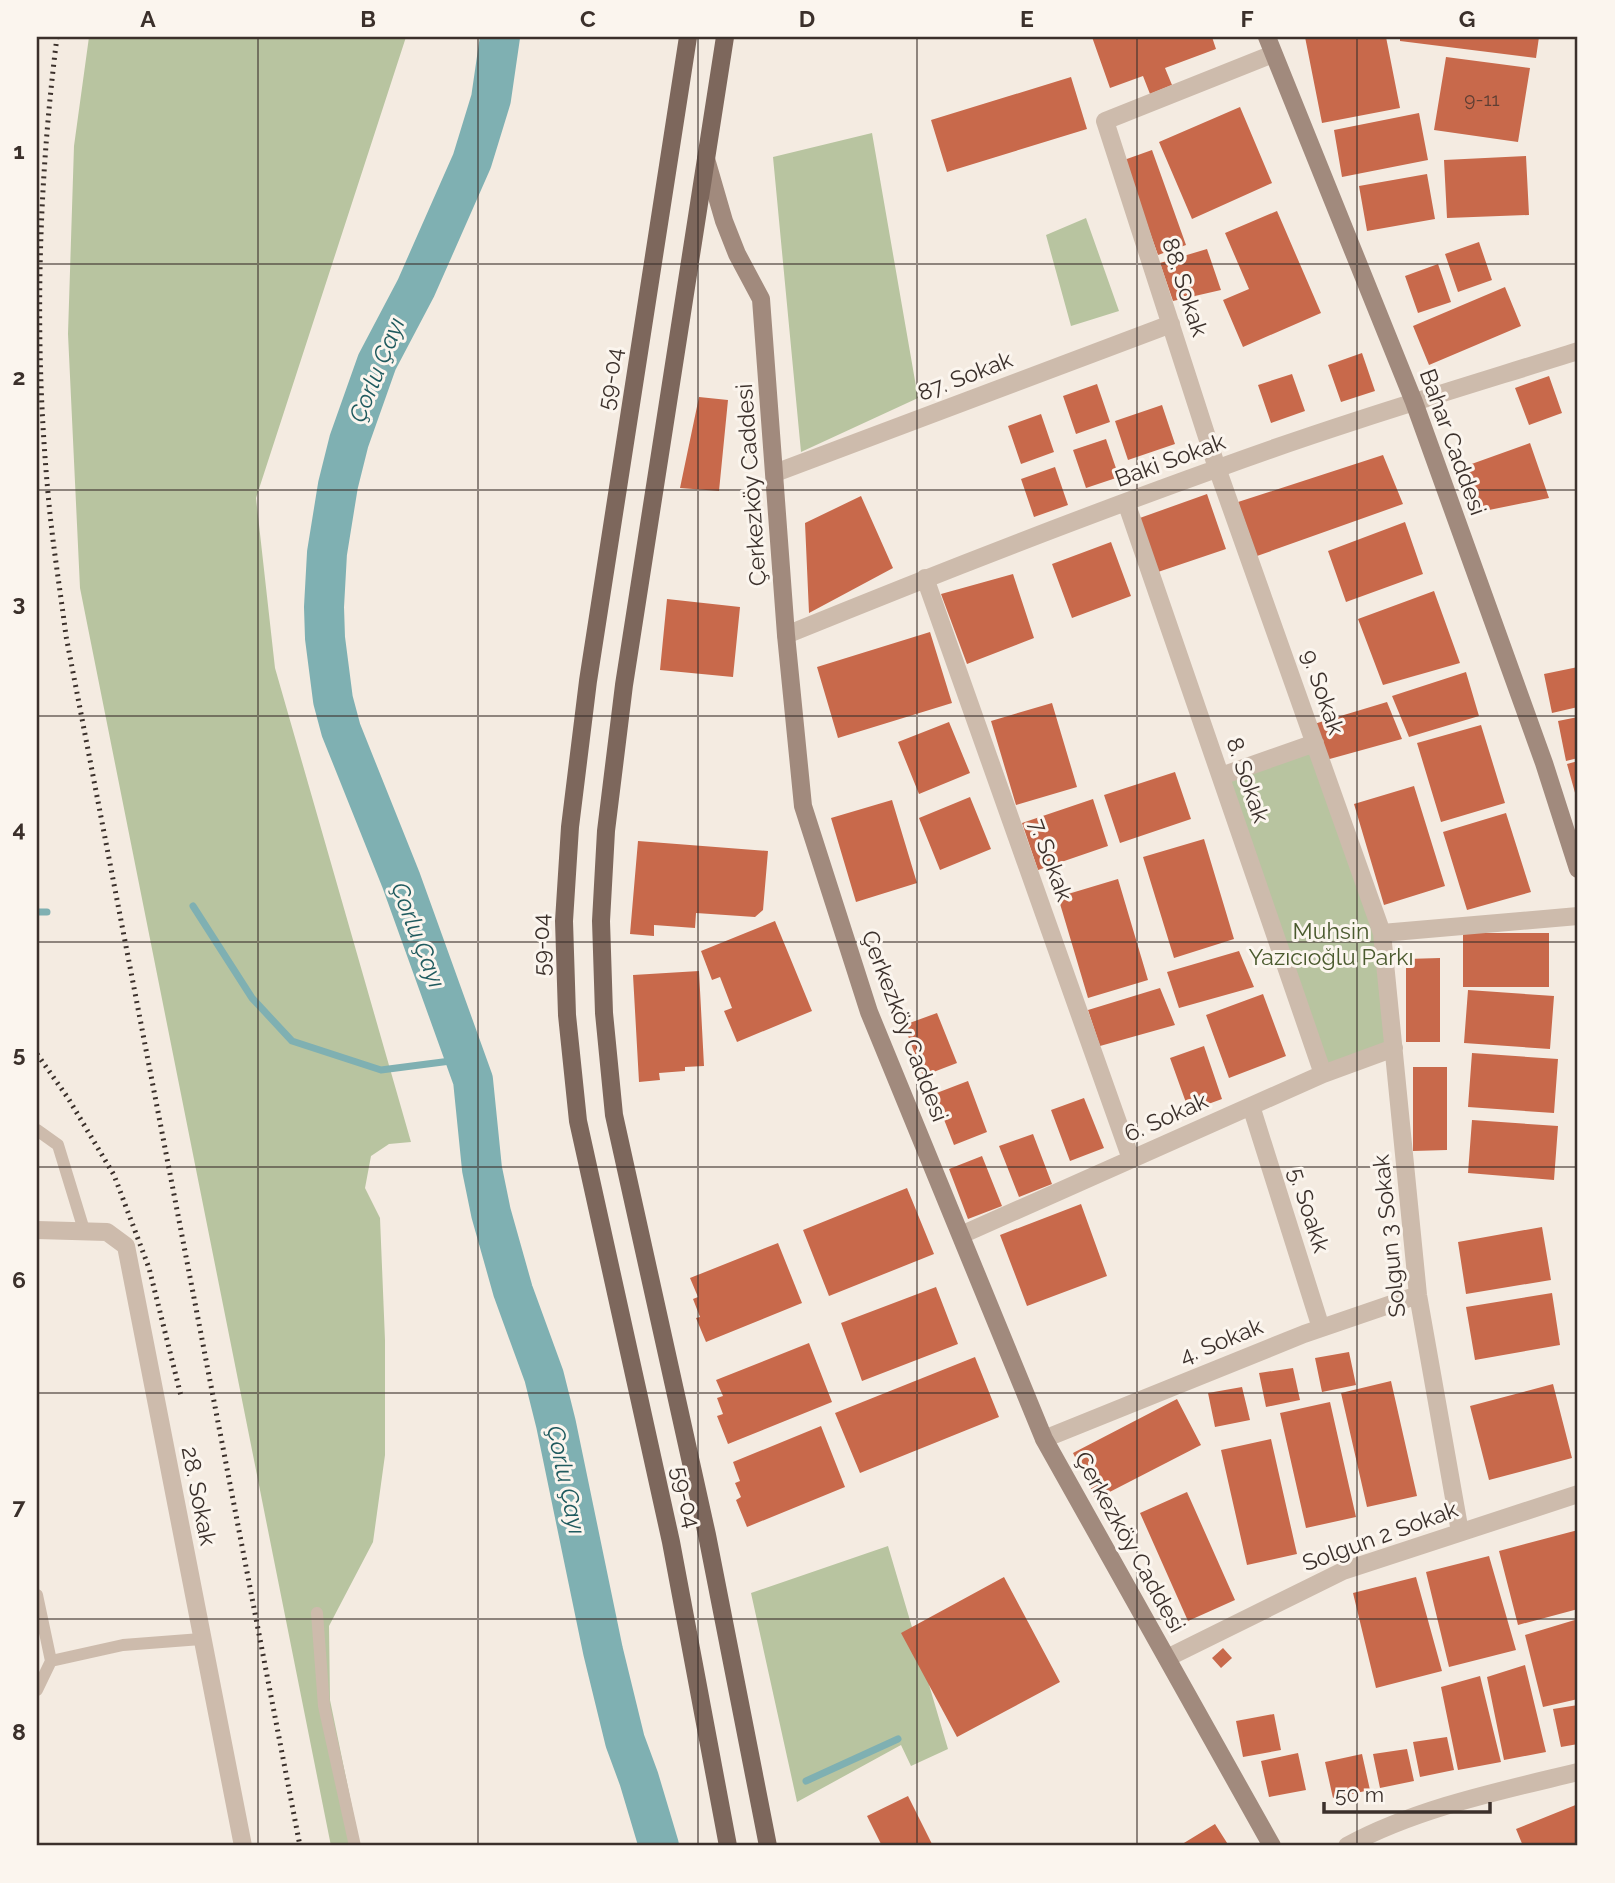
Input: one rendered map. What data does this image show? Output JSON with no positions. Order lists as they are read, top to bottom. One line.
{"streets":{"main road":["59-04","Bahar Caddesi","Çerkezköy Caddesi"],"street":["88. Sokak","87. Sokak","Baki Sokak","9. Sokak","8. Sokak","7. Sokak","6. Sokak","5. Soakk","Solgun 3 Sokak","4. Sokak","28. Sokak","Solgun 2 Sokak"]},"crossings":[["88. Sokak","87. Sokak"],["88. Sokak","Bahar Caddesi"],["88. Sokak","Baki Sokak"],["88. Sokak","9. Sokak"],["87. Sokak","Çerkezköy Caddesi"],["59-04","Çerkezköy Caddesi"],["Bahar Caddesi","Baki Sokak"],["Baki Sokak","Çerkezköy Caddesi"],["Baki Sokak","9. Sokak"],["Baki Sokak","8. Sokak"],["Baki Sokak","7. Sokak"],["Çerkezköy Caddesi","6. Sokak"],["Çerkezköy Caddesi","4. Sokak"],["Çerkezköy Caddesi","Solgun 2 Sokak"],["9. Sokak","Solgun 3 Sokak"],["8. Sokak","6. Sokak"],["7. Sokak","6. Sokak"],["6. Sokak","5. Soakk"],["6. Sokak","Solgun 3 Sokak"],["5. Soakk","4. Sokak"],["Solgun 3 Sokak","4. Sokak"],["Solgun 3 Sokak","Solgun 2 Sokak"]],"water":["Çorlu Çayı"],"parks":["Muhsin Yazıcıoğlu Parkı"],"house_numbers":["9-11"],"scale_bar":"50 m","grid":{"columns":["A","B","C","D","E","F","G"],"rows":["1","2","3","4","5","6","7","8"]}}
